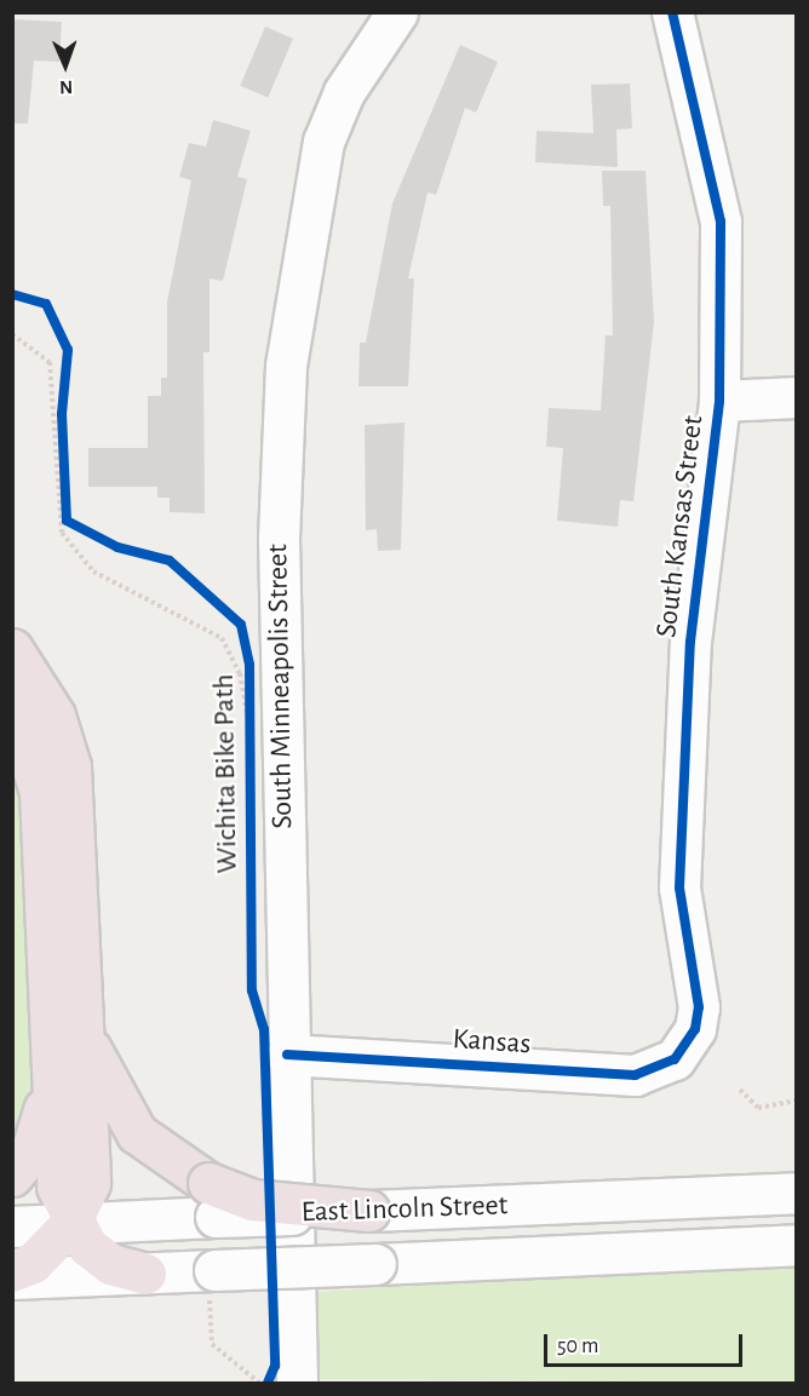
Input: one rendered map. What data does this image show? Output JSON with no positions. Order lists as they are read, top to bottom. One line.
{"streets":{"street":["South Kansas Street","South Minneapolis Street","Kansas","East Lincoln Street"],"cycle path":["Wichita Bike Path"]},"crossings":[["South Kansas Street","Kansas"],["South Minneapolis Street","Kansas"]],"scale_bar":"50 m","north":"bottom"}
